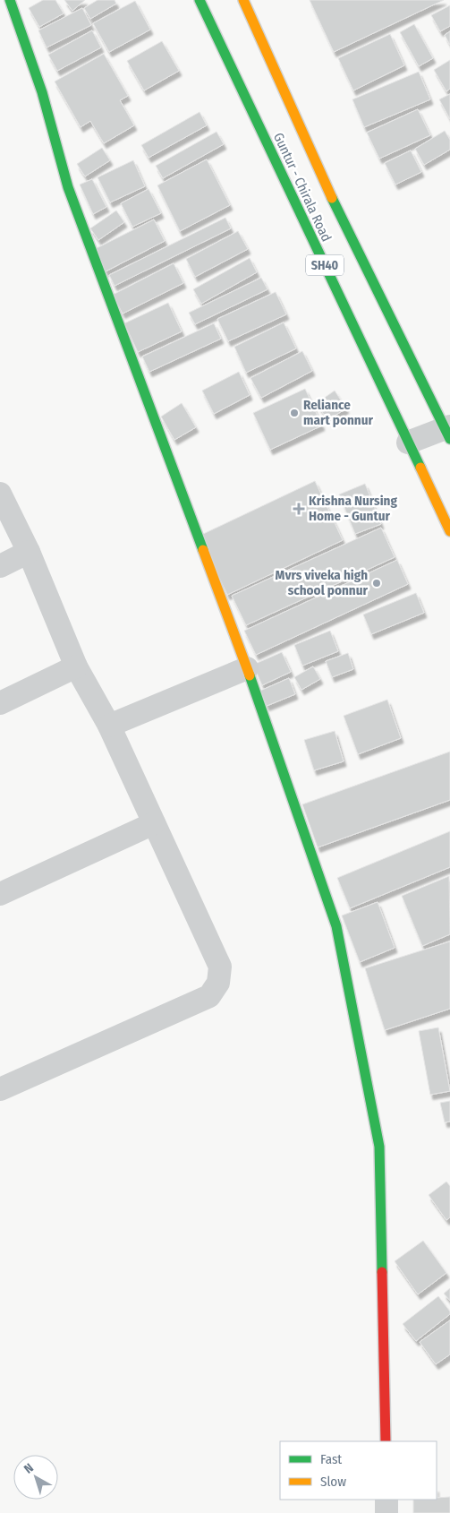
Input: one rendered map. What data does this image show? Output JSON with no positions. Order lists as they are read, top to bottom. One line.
{"streets":{"street":["Guntur - Chirala Road","SH40"]},"places":{"other":["Reliance mart ponnur","Mvrs viveka high school ponnur"],"health":["Krishna Nursing Home - Guntur"]},"legend":["Fast","Slow"],"north":"top left"}
